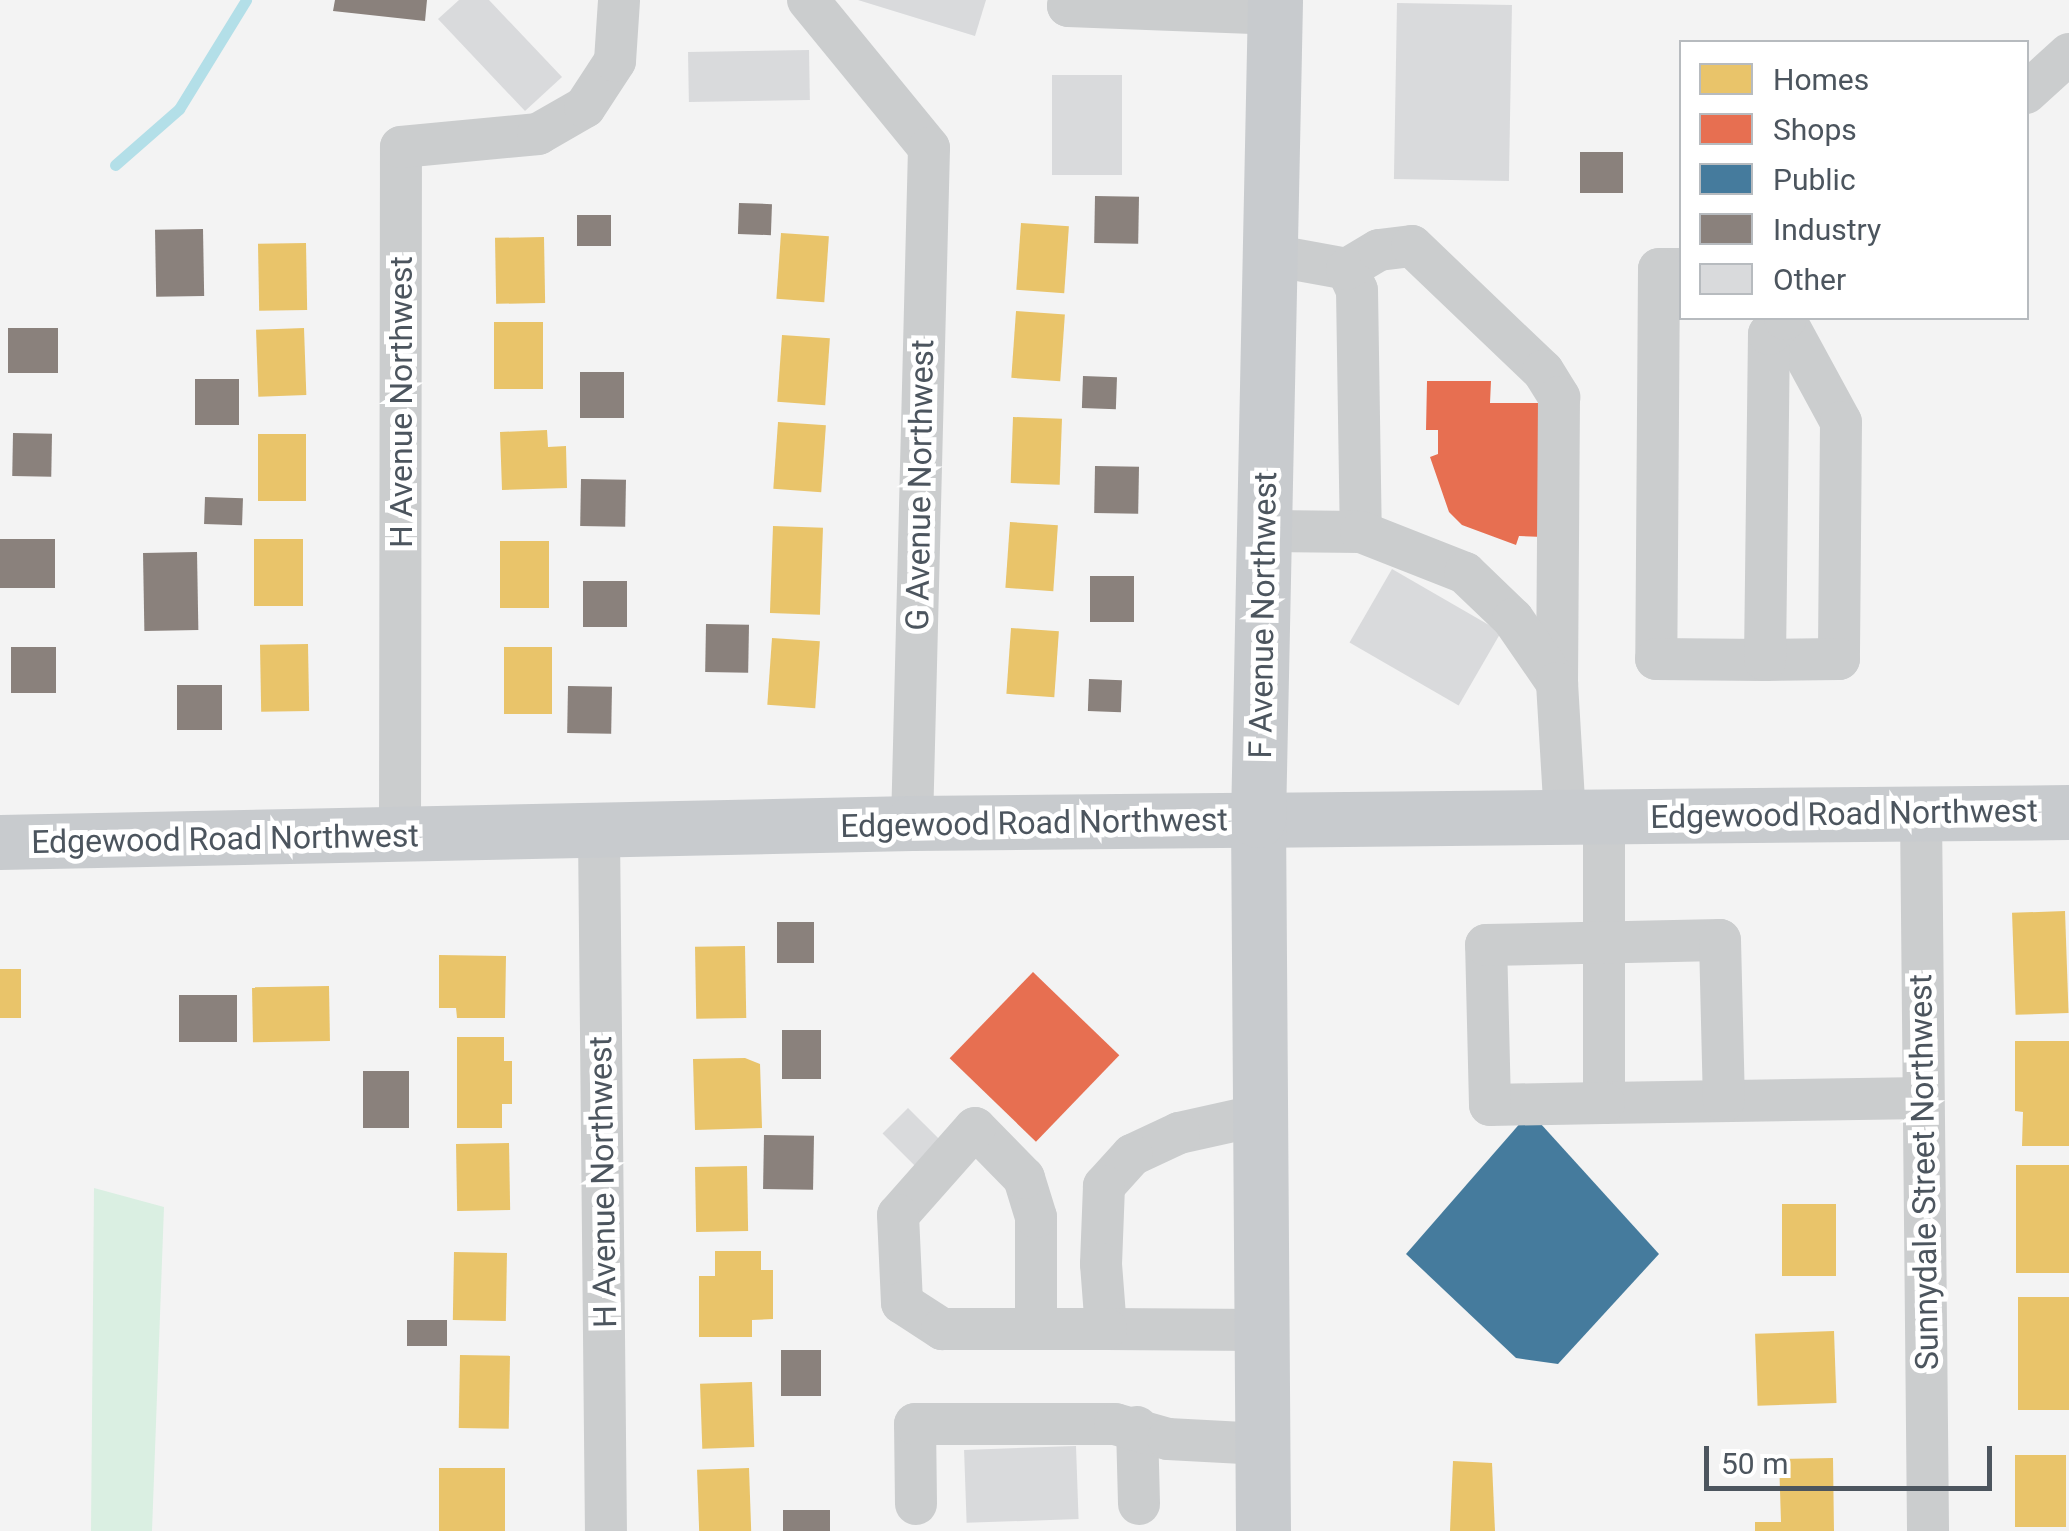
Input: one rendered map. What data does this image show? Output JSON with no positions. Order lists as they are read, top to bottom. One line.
{"streets":{"main road":["F Avenue Northwest","Edgewood Road Northwest"],"street":["H Avenue Northwest","G Avenue Northwest","Sunnydale Street Northwest"]},"crossings":[["H Avenue Northwest","Edgewood Road Northwest"],["G Avenue Northwest","Edgewood Road Northwest"],["F Avenue Northwest","Edgewood Road Northwest"],["Edgewood Road Northwest","Sunnydale Street Northwest"]],"legend":["Homes","Shops","Public","Industry","Other"],"scale_bar":"50 m"}
